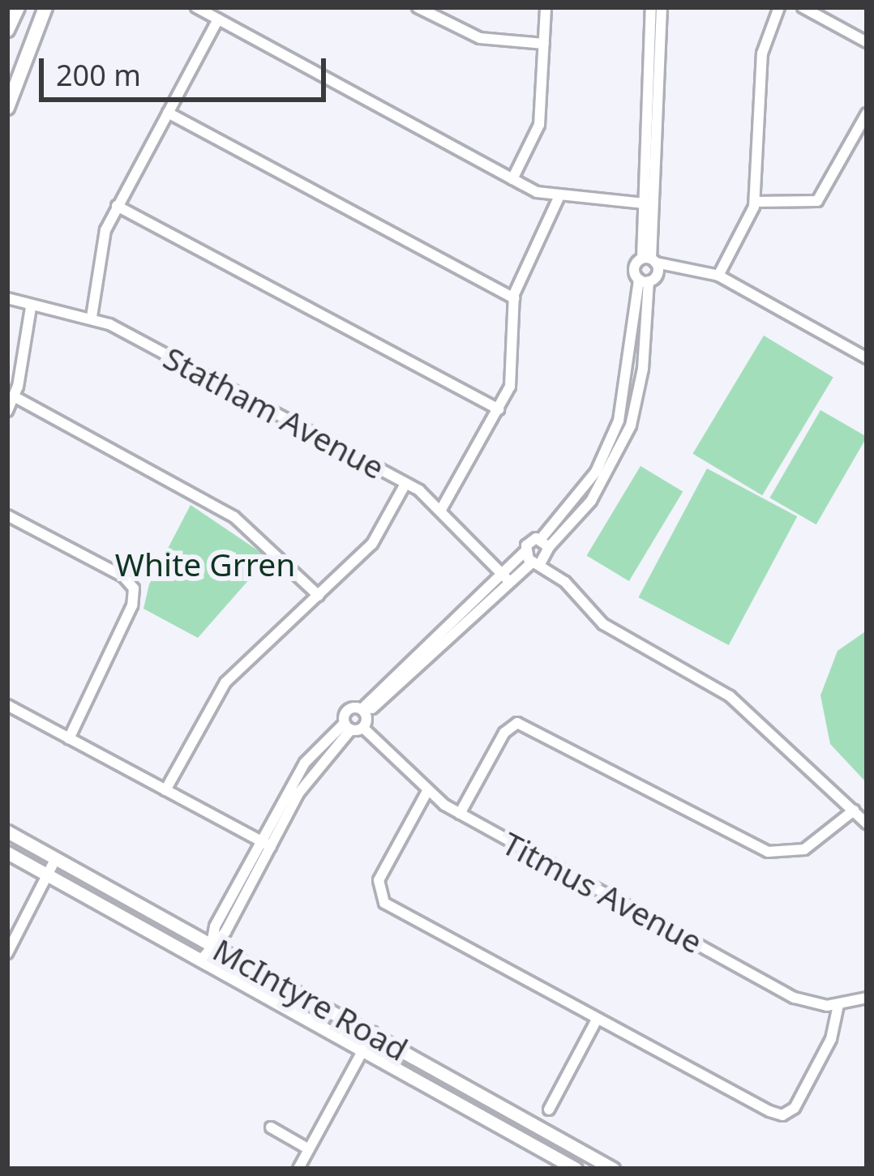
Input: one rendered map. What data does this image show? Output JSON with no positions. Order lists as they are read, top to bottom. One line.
{"streets":{"main road":["McIntyre Road"],"street":["Statham Avenue","Titmus Avenue"]},"parks":["White Grren"],"scale_bar":"200 m"}
